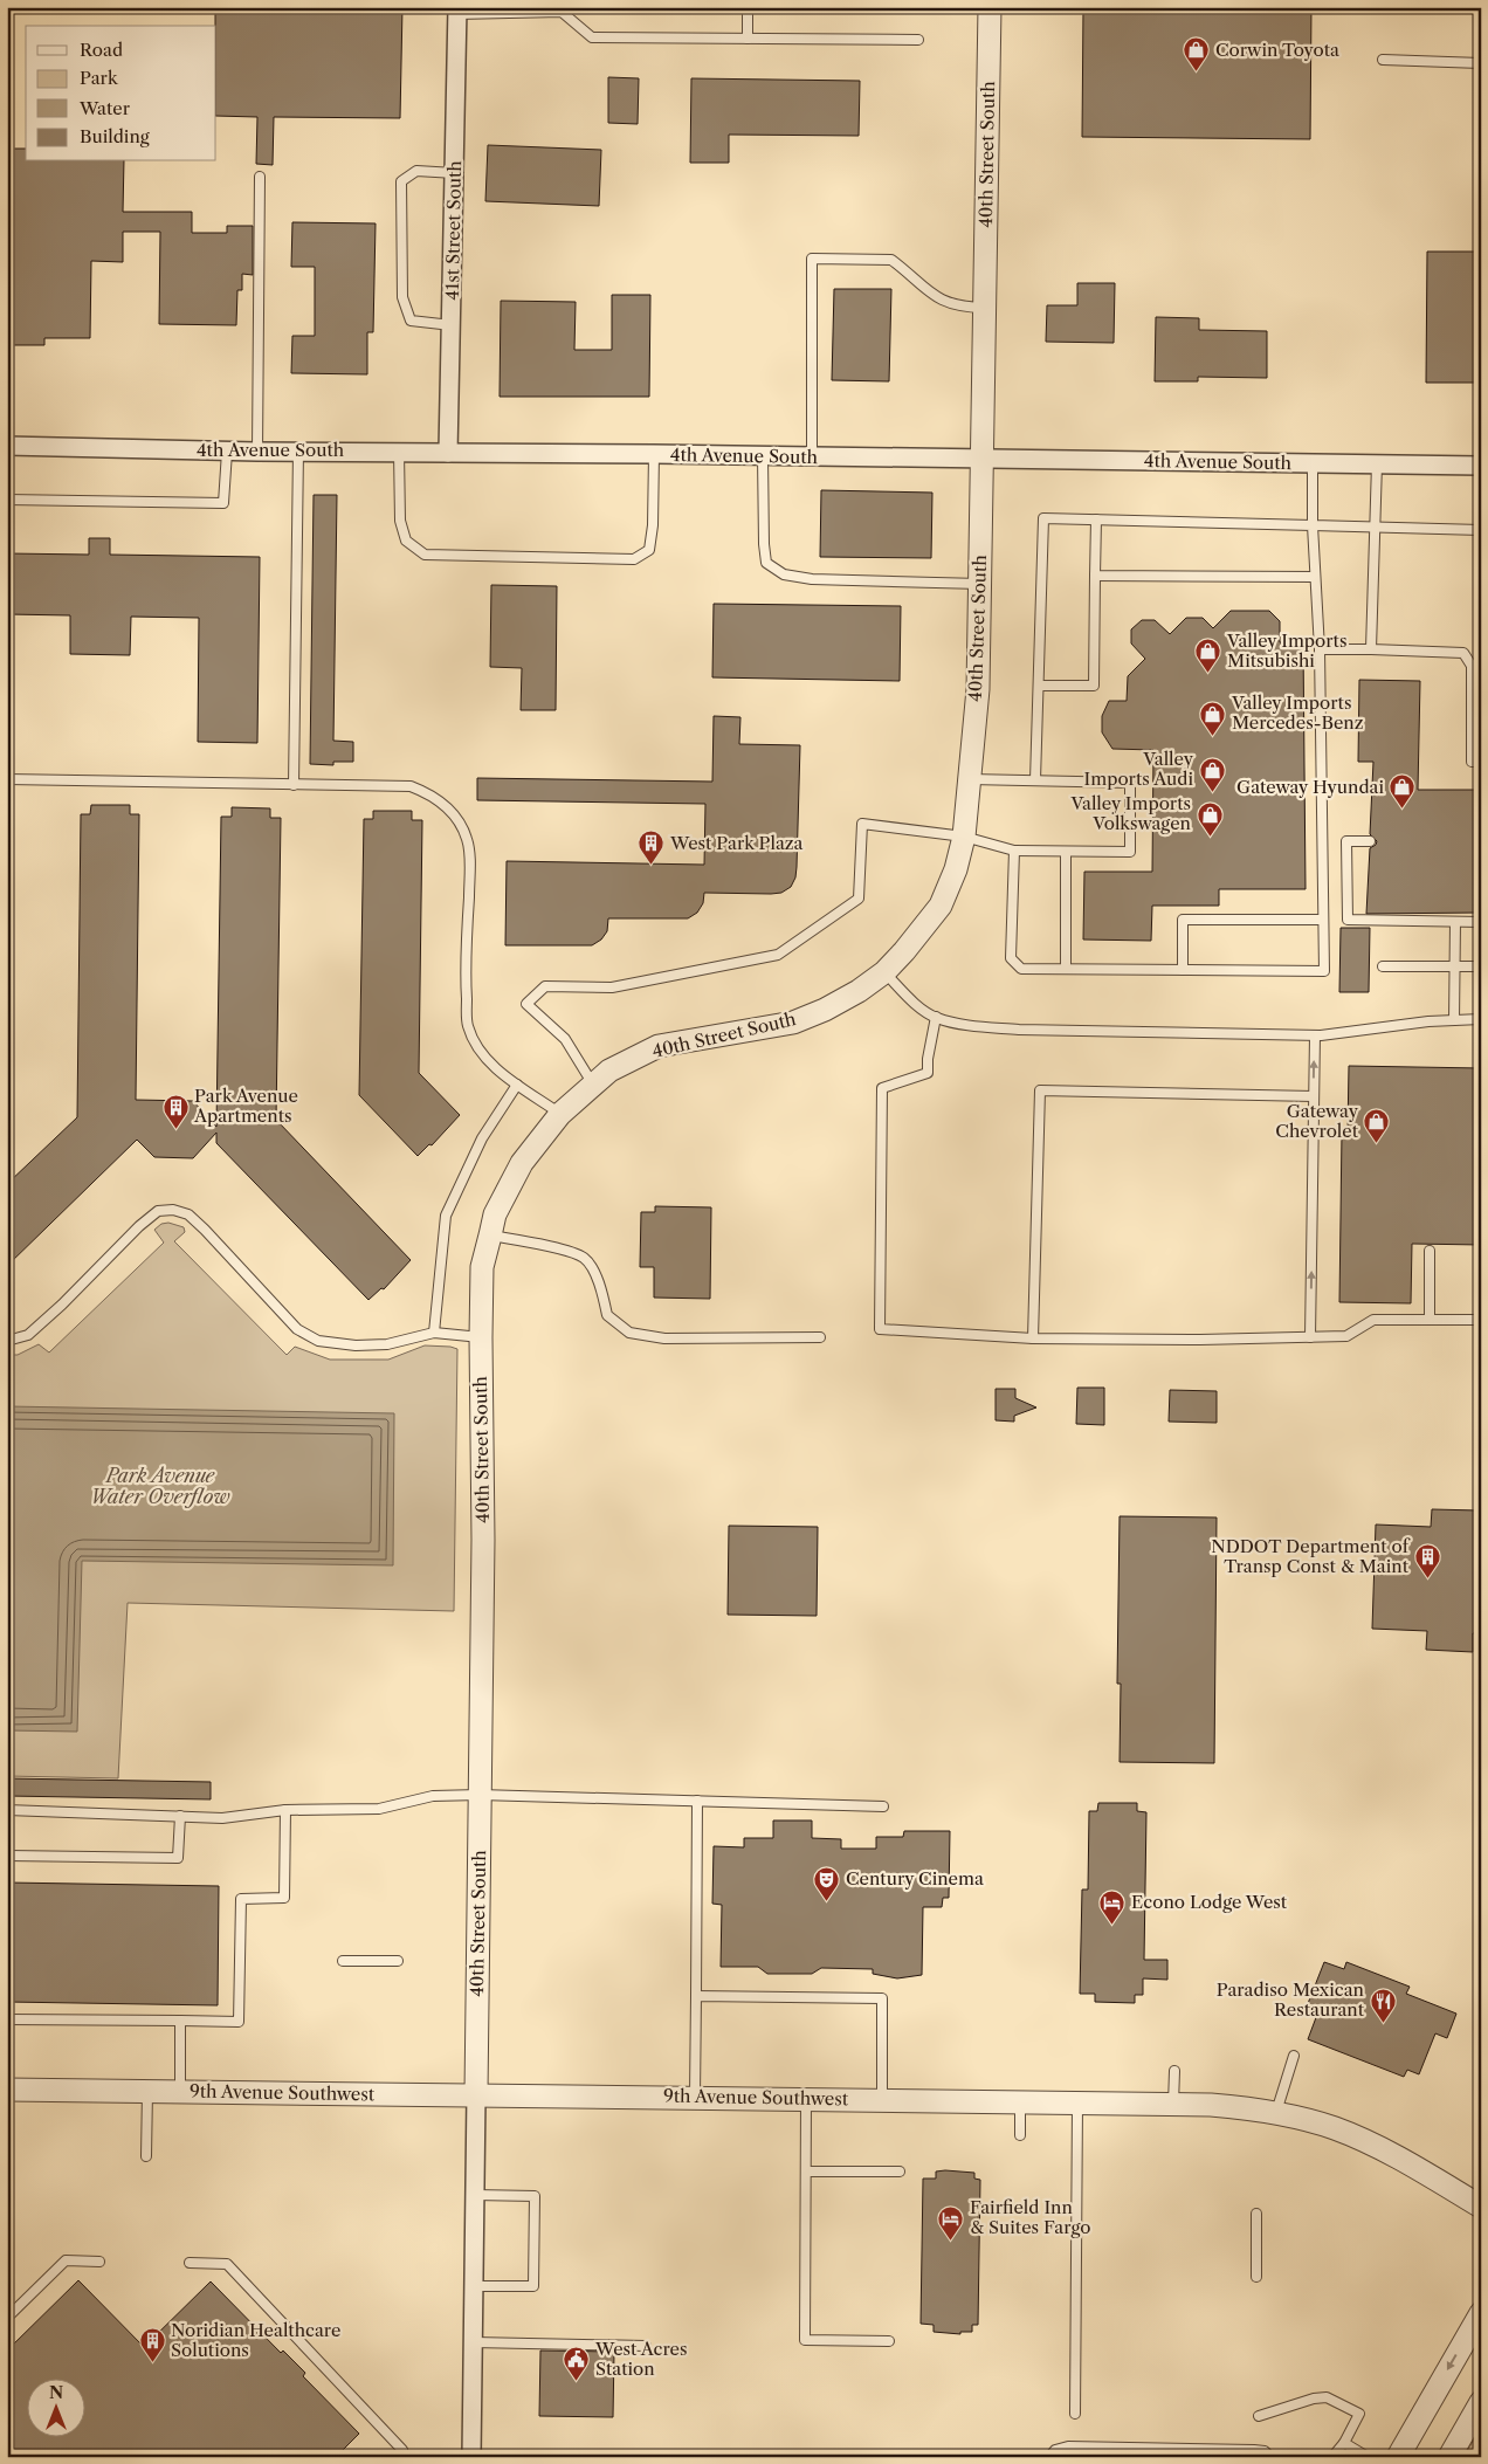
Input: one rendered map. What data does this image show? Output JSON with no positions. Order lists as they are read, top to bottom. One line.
{"streets":{"street":["40th Street South","41st Street South","4th Avenue South","9th Avenue Southwest"]},"crossings":[["40th Street South","4th Avenue South"],["40th Street South","9th Avenue Southwest"],["41st Street South","4th Avenue South"]],"water":["Park Avenue Water Overflow"],"places":{"shop":["Corwin Toyota","Valley Imports Mitsubishi","Valley Imports Mercedes-Benz","Valley Imports Audi","Gateway Hyundai","Valley Imports Volkswagen","Gateway Chevrolet"],"building":["West Park Plaza","Park Avenue Apartments","NDDOT Department of Transp Const & Maint","Noridian Healthcare Solutions"],"theatre":["Century Cinema"],"hotel":["Econo Lodge West","Fairfield Inn & Suites Fargo"],"restaurant":["Paradiso Mexican Restaurant"],"public building":["West Acres Station"]},"legend":["Road","Park","Water","Building"],"north":"top"}
